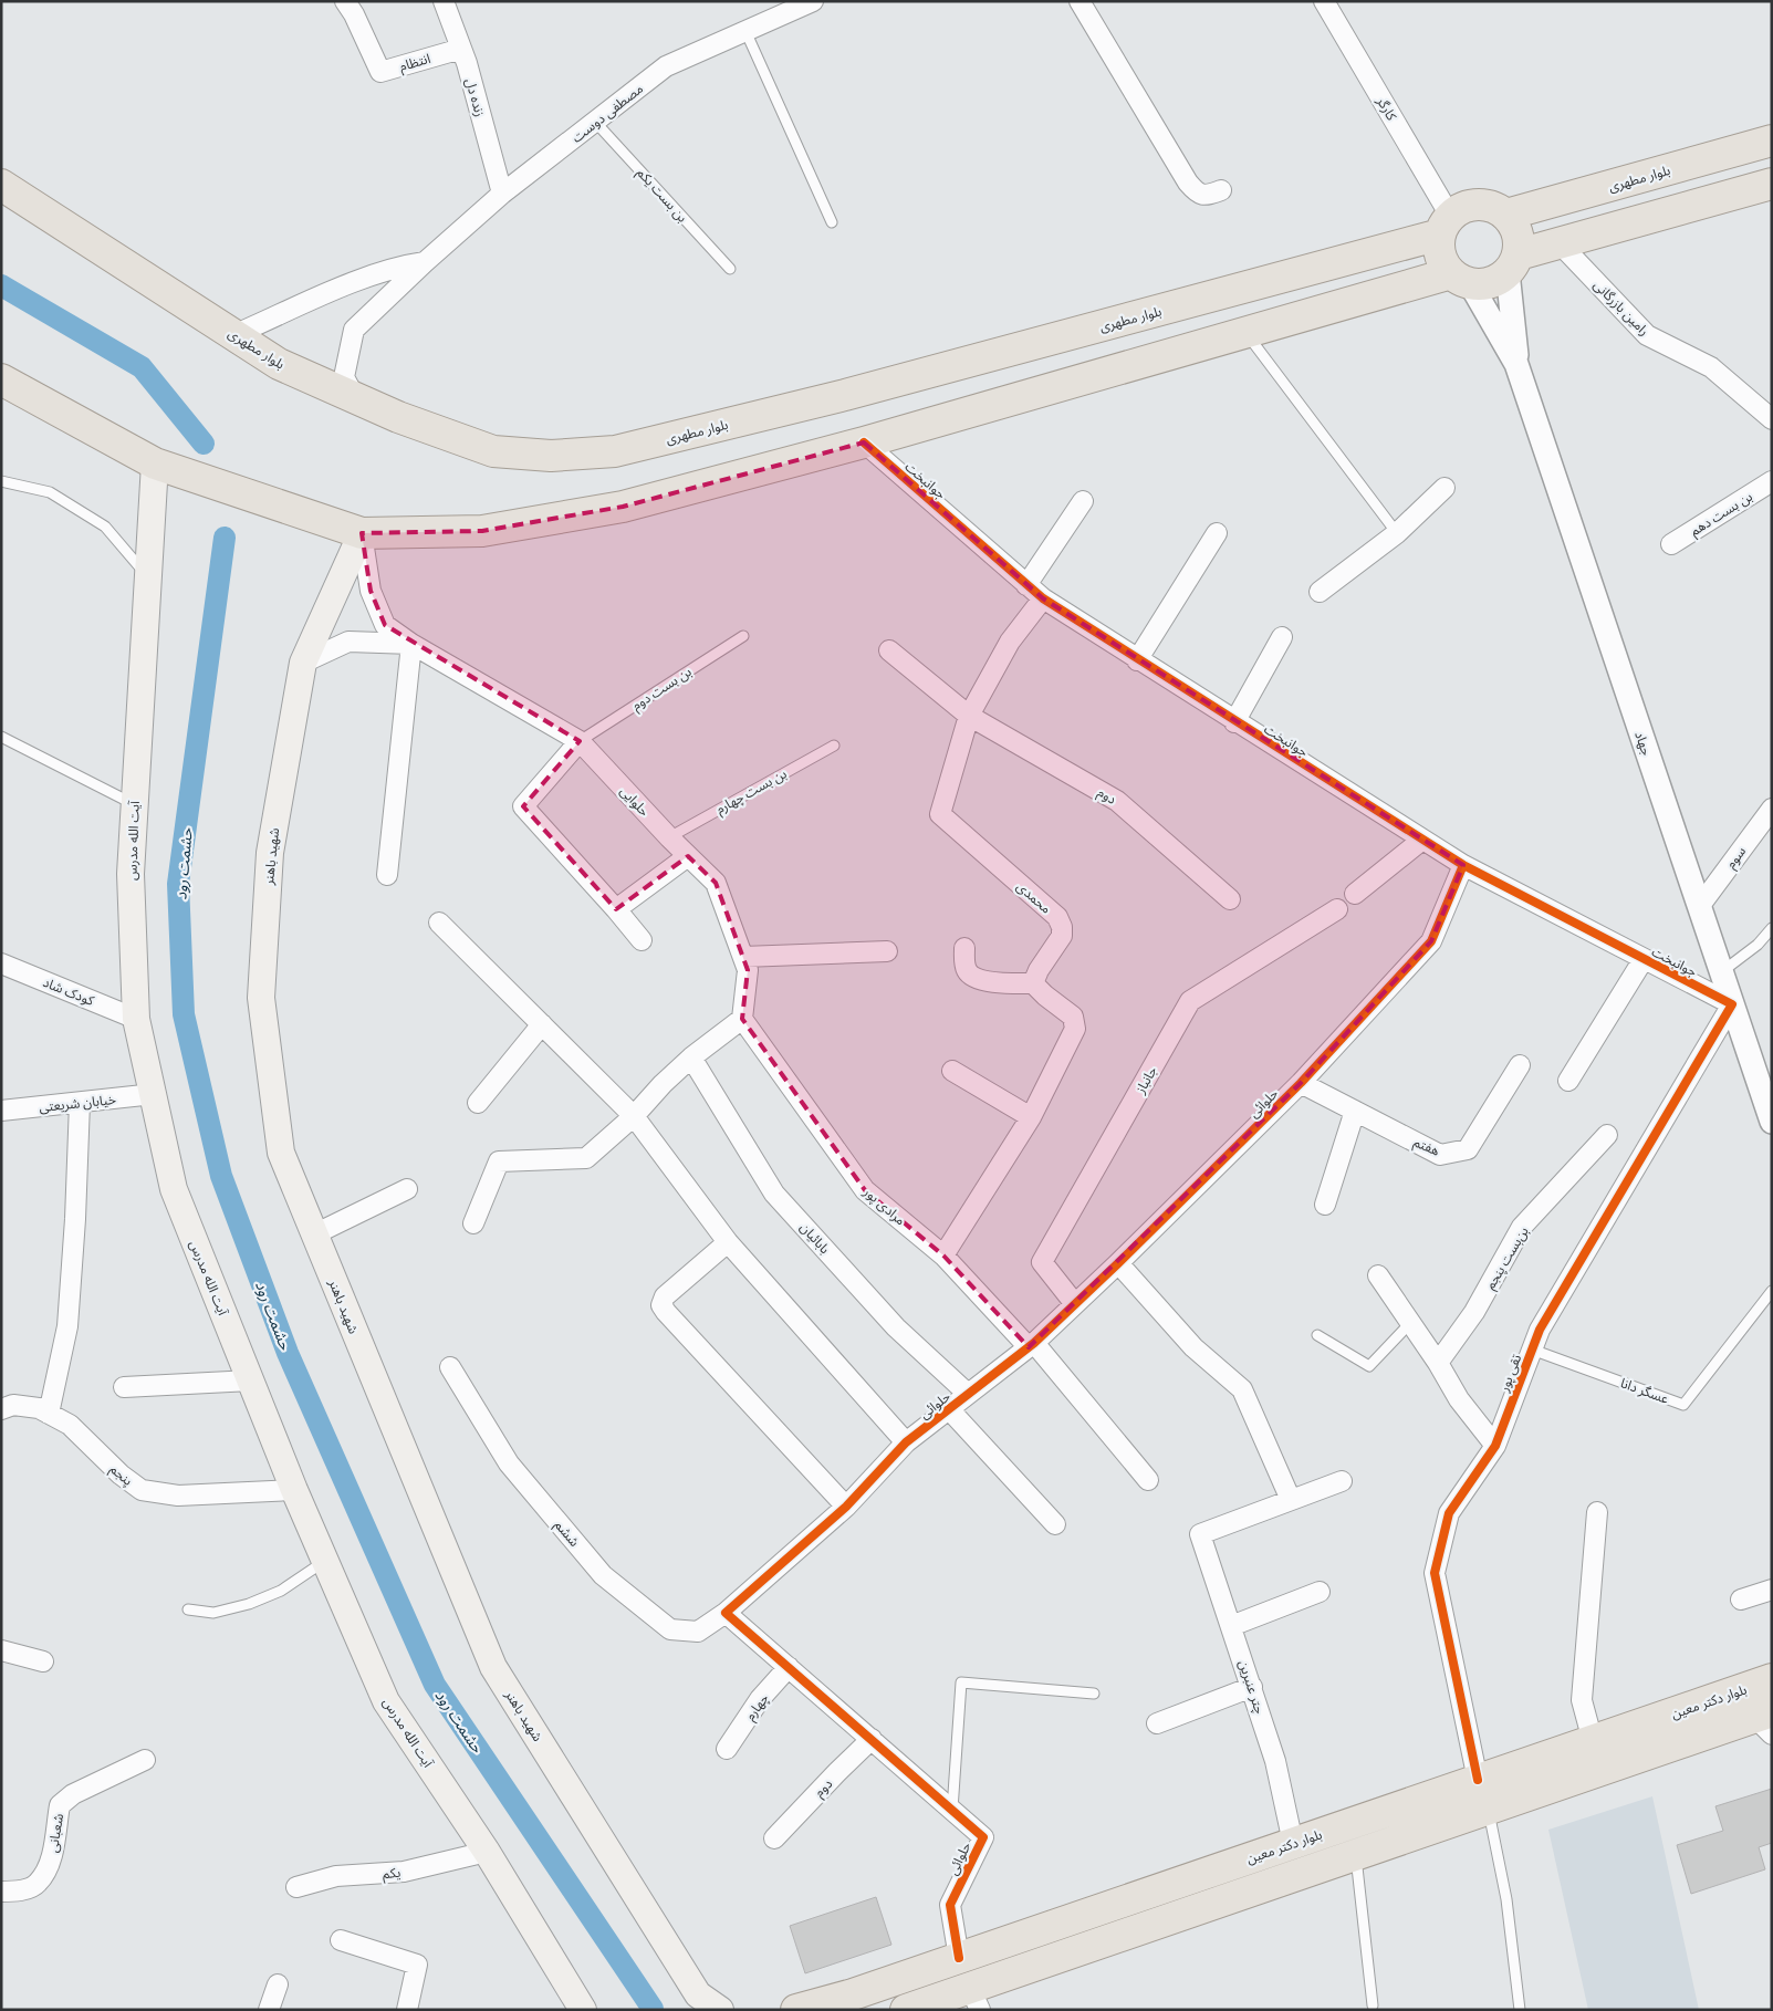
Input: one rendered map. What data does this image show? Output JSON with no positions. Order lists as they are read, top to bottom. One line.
{"streets":{"main road":["بلوار مطهری","آیت الله مدرس","شهید باهنر","بلوار دکتر معین"],"street":["انتظام","زنده دل","کارگر","مصطفی دوست","رامین بازرگانی","جوانبخت","بن بست دهم","جهاد","دوم","حلوایی","سوم","محمدی","کودک شاد","جانباز","خیابان شریعتی","حلوائی","هفتم","مرادی پور","بابائیان","بن‌بست پنجم","تقی پور","پنجم","ششم","چتر عنبرین","چهارم","شعبانی","یکم"],"lane":["بن بست یکم","بن بست دوم","بن بست چهارم","عسگر دانا"]},"crossings":[["انتظام","زنده دل"],["زنده دل","مصطفی دوست"],["کارگر","بلوار مطهری"],["مصطفی دوست","بلوار مطهری"],["مصطفی دوست","بن بست یکم"],["جوانبخت","جهاد"],["جوانبخت","محمدی"],["جوانبخت","حلوائی"],["جوانبخت","تقی پور"],["بن بست دوم","حلوایی"],["جهاد","سوم"],["جهاد","تقی پور"],["بن بست چهارم","حلوایی"],["دوم","محمدی"],["دوم","حلوائی"],["حلوایی","شهید باهنر"],["حلوایی","مرادی پور"],["آیت الله مدرس","کودک شاد"],["آیت الله مدرس","خیابان شریعتی"],["آیت الله مدرس","پنجم"],["آیت الله مدرس","یکم"],["جانباز","حلوائی"],["حلوائی","هفتم"],["حلوائی","مرادی پور"],["حلوائی","بابائیان"],["حلوائی","ششم"],["حلوائی","بلوار دکتر معین"],["حلوائی","چهارم"],["تقی پور","عسگر دانا"],["تقی پور","بلوار دکتر معین"],["چتر عنبرین","بلوار دکتر معین"]],"water":["حشمت رود"]}
